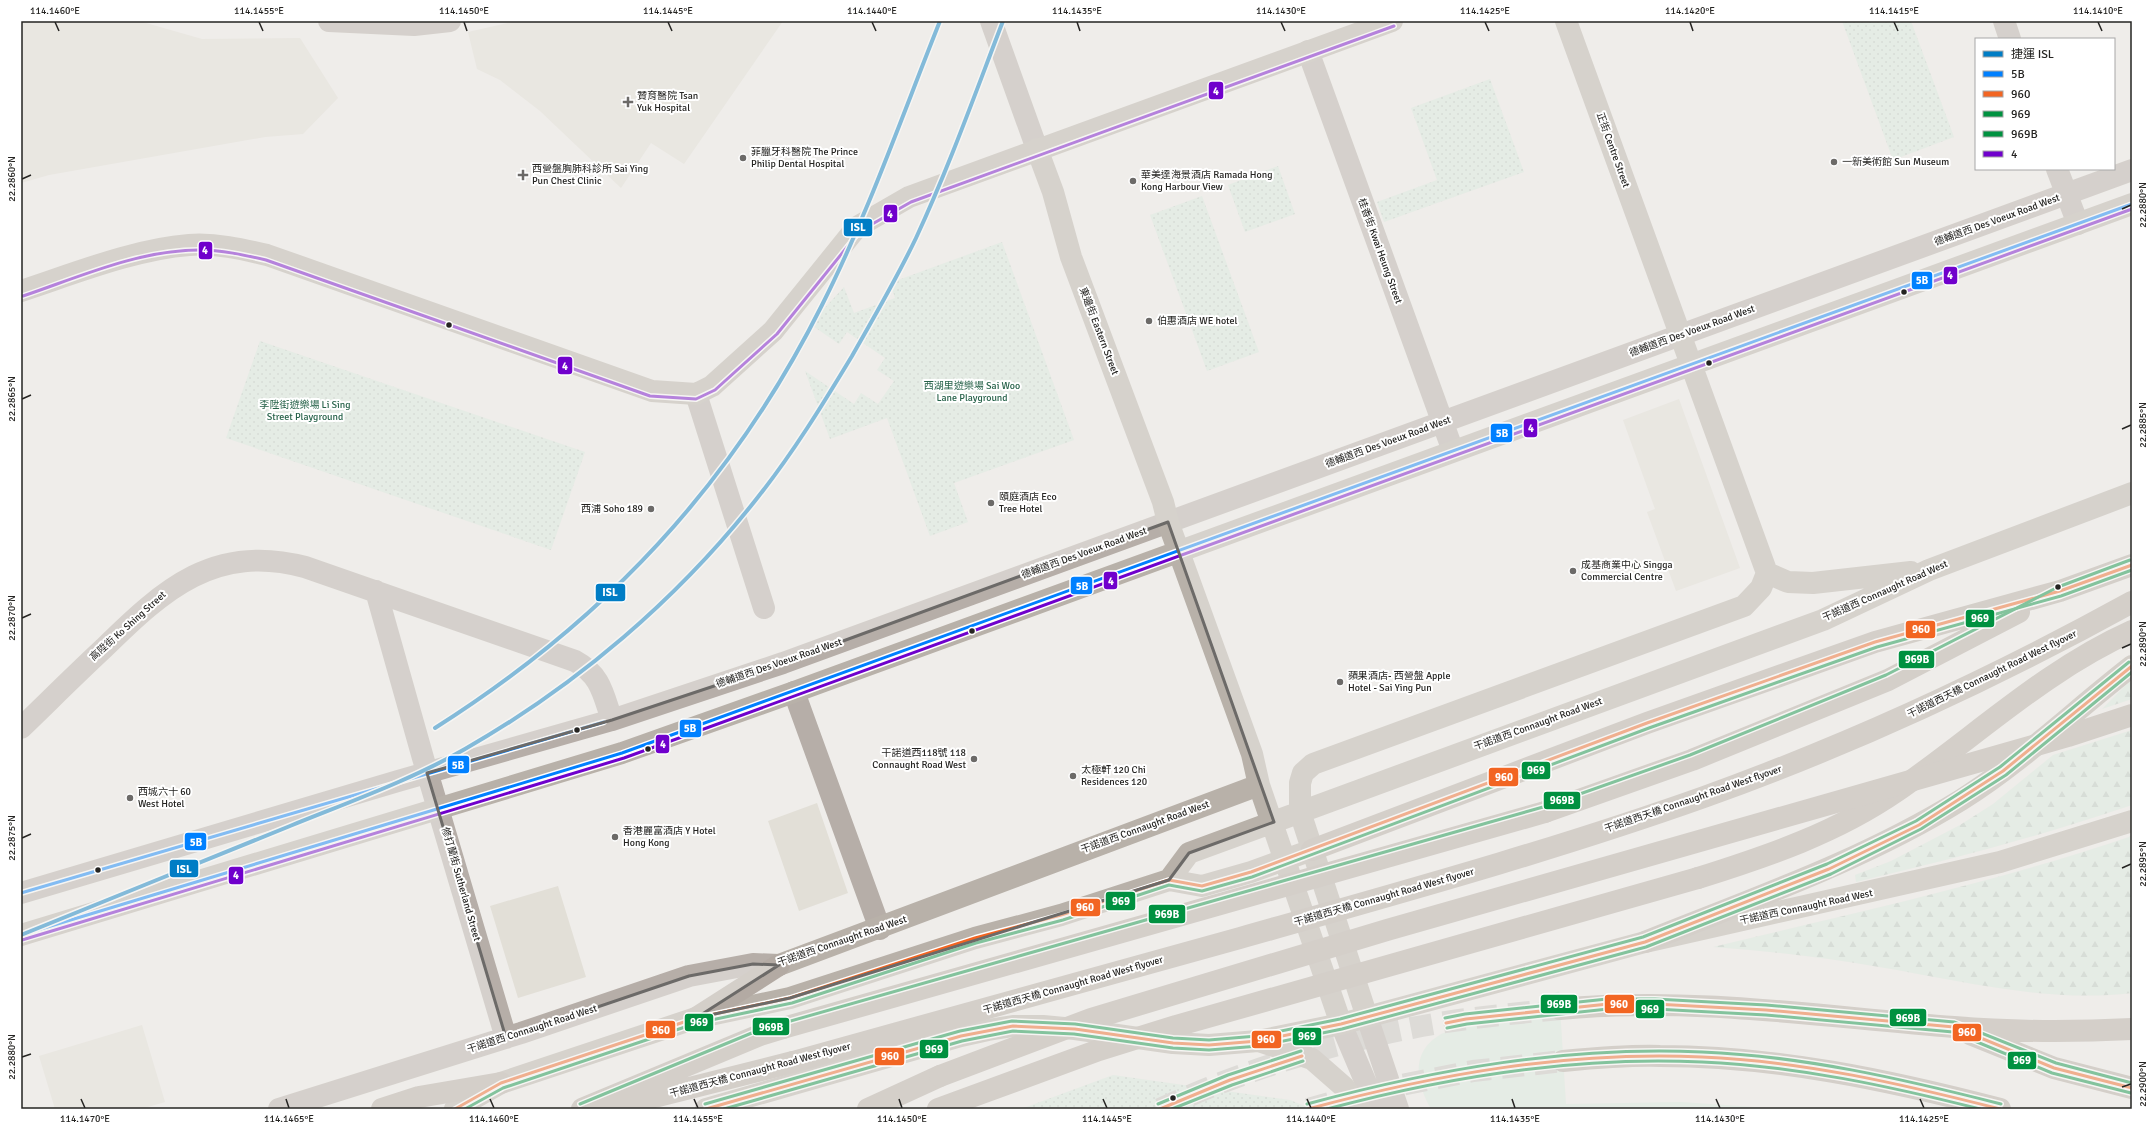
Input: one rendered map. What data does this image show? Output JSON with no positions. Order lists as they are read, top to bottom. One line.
{"streets":{"highway":["干諾道西天橋 Connaught Road West flyover"],"main road":["正街 Centre Street","東邊街 Eastern Street","干諾道西 Connaught Road West"],"street":["德輔道西 Des Voeux Road West","桂香街 Kwai Heung Street","高陞街 Ko Shing Street","修打蘭街 Sutherland Street"]},"crossings":[["正街 Centre Street","德輔道西 Des Voeux Road West"],["德輔道西 Des Voeux Road West","桂香街 Kwai Heung Street"],["德輔道西 Des Voeux Road West","東邊街 Eastern Street"],["德輔道西 Des Voeux Road West","高陞街 Ko Shing Street"],["德輔道西 Des Voeux Road West","修打蘭街 Sutherland Street"],["東邊街 Eastern Street","干諾道西 Connaught Road West"],["干諾道西 Connaught Road West","修打蘭街 Sutherland Street"],["高陞街 Ko Shing Street","修打蘭街 Sutherland Street"]],"parks":["西湖里遊樂場 Sai Woo Lane Playground","李陞街遊樂場 Li Sing Street Playground"],"places":{"health":["贊育醫院 Tsan Yuk Hospital","西營盤胸肺科診所 Sai Ying Pun Chest Clinic"],"other":["菲臘牙科醫院 The Prince Philip Dental Hospital","一新美術館 Sun Museum","華美達海景酒店 Ramada Hong Kong Harbour View","伯惠酒店 WE hotel","頤庭酒店 Eco Tree Hotel","西浦 Soho 189","成基商業中心 Singga Commercial Centre","蘋果酒店- 西營盤 Apple Hotel - Sai Ying Pun","干諾道西118號 118 Connaught Road West","太極軒 120 Chi Residences 120","西城六十 60 West Hotel","香港麗富酒店 Y Hotel Hong Kong"]},"lines":["metro line ISL","transit line 4","transit line 5B","transit line 969B","transit line 960","transit line 969"],"legend":["捷運 ISL","5B","960","969","969B","4"],"coordinates":["114.1460°E","114.1455°E","114.1450°E","114.1445°E","114.1440°E","114.1435°E","114.1430°E","114.1425°E","114.1420°E","114.1415°E","114.1410°E","22.2860°N","22.2880°N","22.2865°N","22.2885°N","22.2870°N","22.2890°N","22.2875°N","22.2895°N","22.2900°N","114.1470°E","114.1465°E"]}
